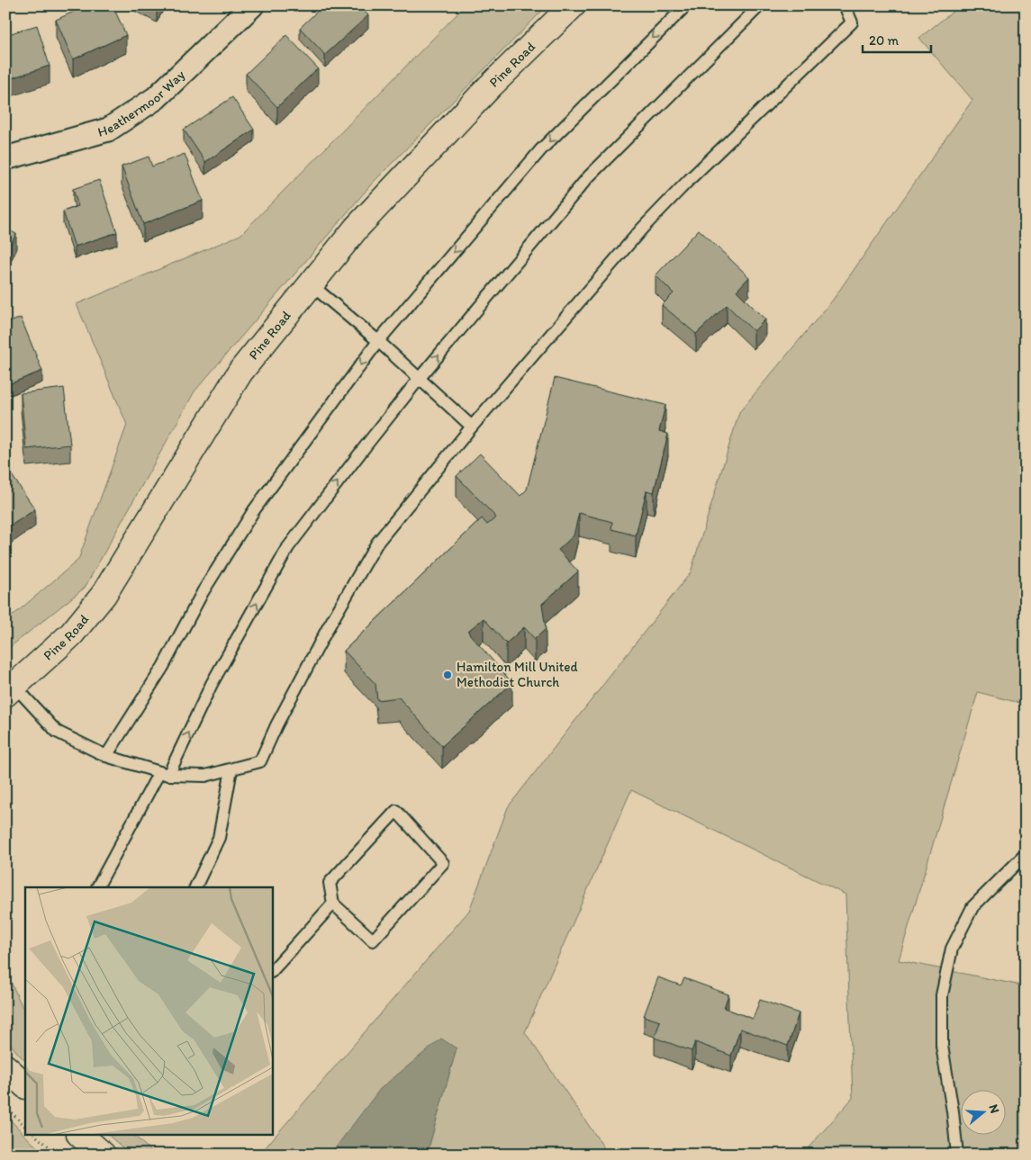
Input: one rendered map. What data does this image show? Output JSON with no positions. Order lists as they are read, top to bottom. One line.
{"streets":{"street":["Pine Road","Heathermoor Way"]},"places":["Hamilton Mill United Methodist Church"],"scale_bar":"20 m","north":"right"}
